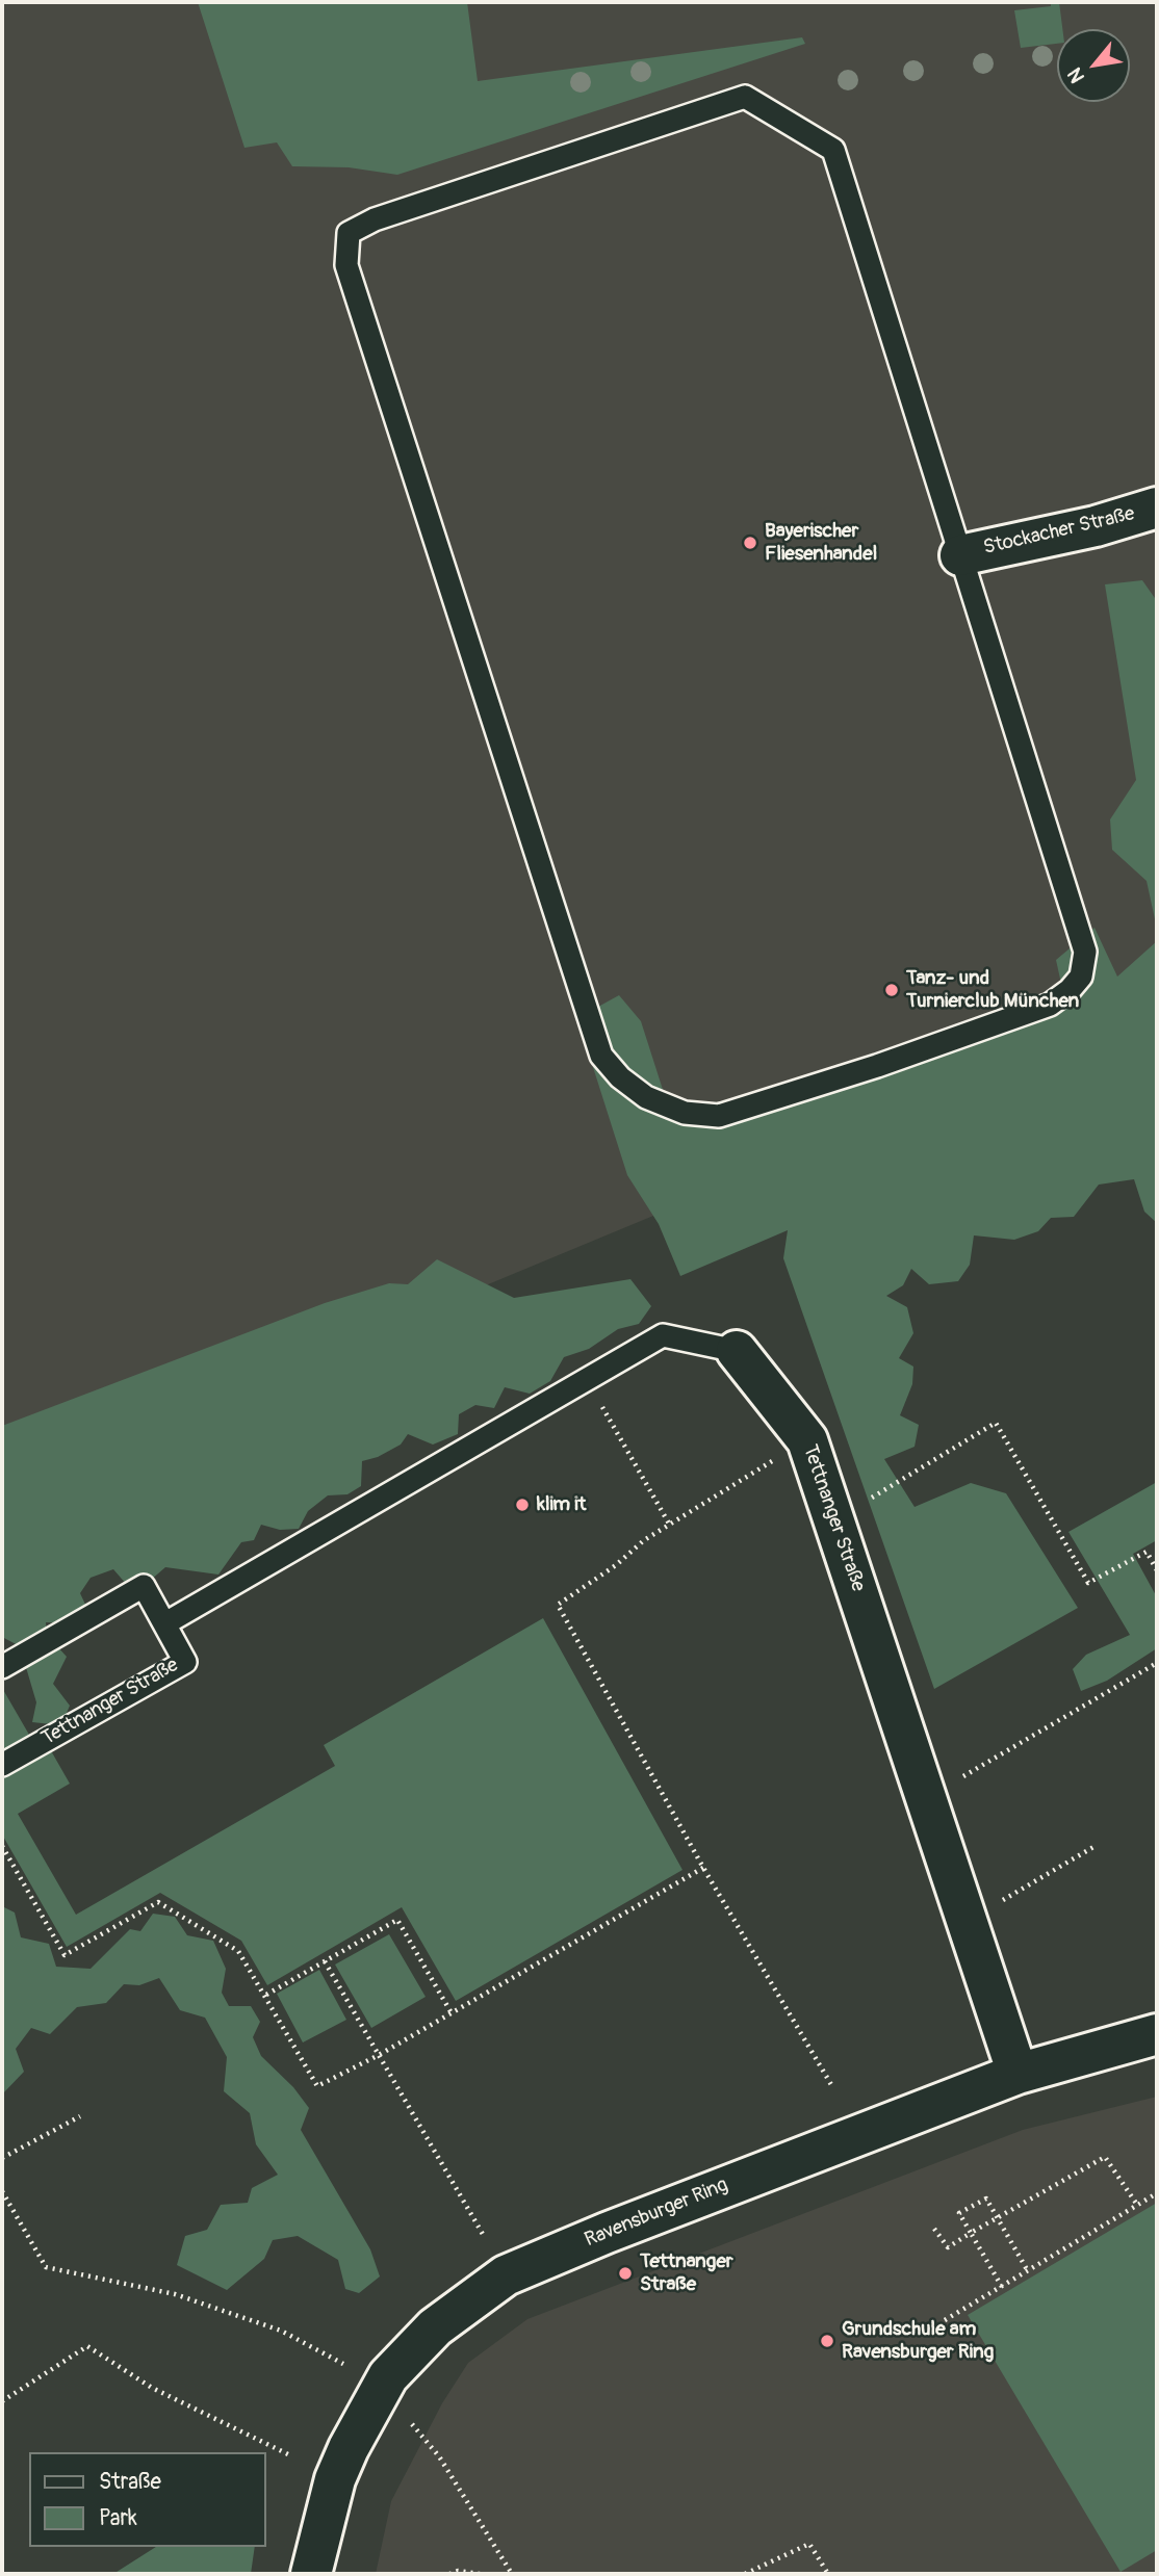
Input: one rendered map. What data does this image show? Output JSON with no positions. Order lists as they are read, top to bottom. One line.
{"streets":{"street":["Stockacher Straße","Tettnanger Straße","Ravensburger Ring"]},"crossings":[["Tettnanger Straße","Ravensburger Ring"]],"places":["Bayerischer Fliesenhandel","Tanz- und Turnierclub München","klim it","Tettnanger Straße","Grundschule am Ravensburger Ring"],"legend":["Straße","Park"],"north":"bottom left"}
